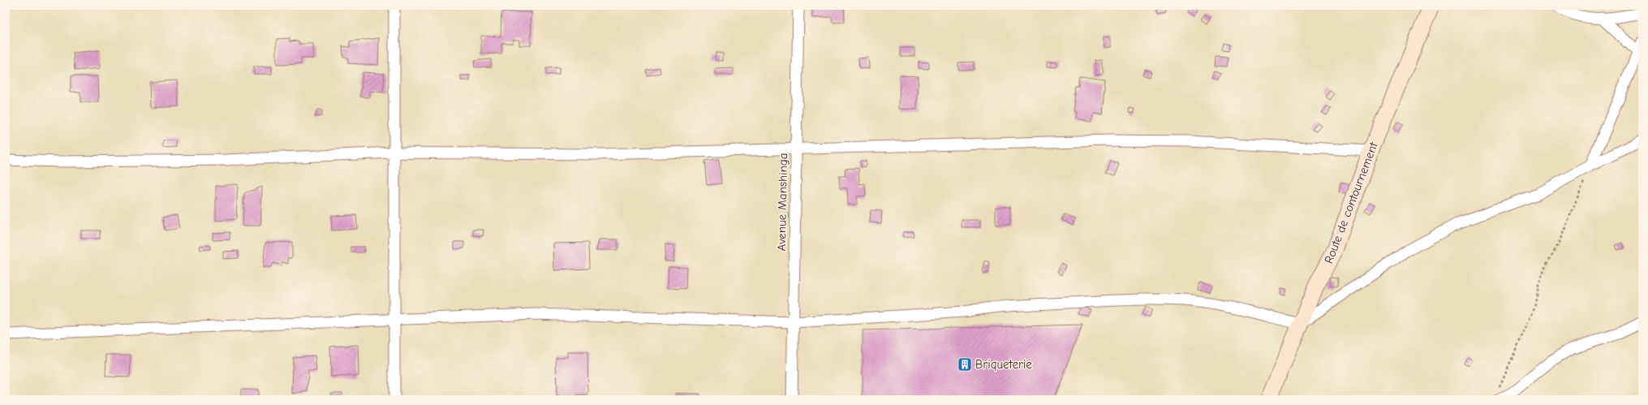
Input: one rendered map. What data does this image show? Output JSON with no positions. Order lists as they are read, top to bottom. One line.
{"streets":{"street":["Avenue Manshinga","Route de contournement"]},"places":{"building":["Briqueterie"]}}
